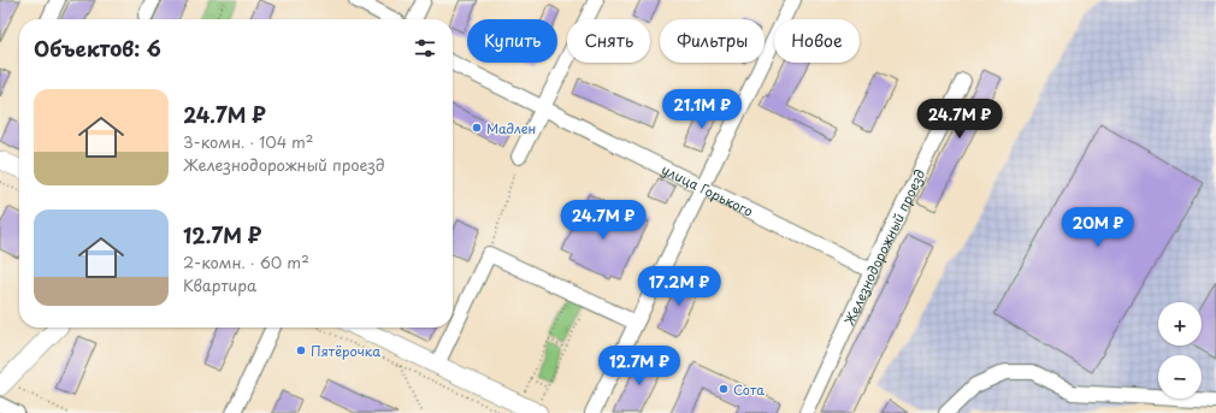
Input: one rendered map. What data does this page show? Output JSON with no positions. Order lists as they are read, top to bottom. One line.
{"streets":{"street":["улица Горького","Железнодорожный проезд"]},"crossings":[["улица Горького","Железнодорожный проезд"]],"places":["Мадлен","Пятёрочка","Сота"],"page":{"chip":["Купить","Снять","Фильтры","Новое"],"heading":"Объектов: 6","list":[{"name":"24.7M ₽","note":"3-комн. · 104 m² · Железнодорожный проезд"},{"name":"12.7M ₽","note":"2-комн. · 60 m² · Квартира"}],"price":["21.1M ₽","24.7M ₽","24.7M ₽","20M ₽","17.2M ₽","12.7M ₽"],"map_buttons":["+","−"]}}
